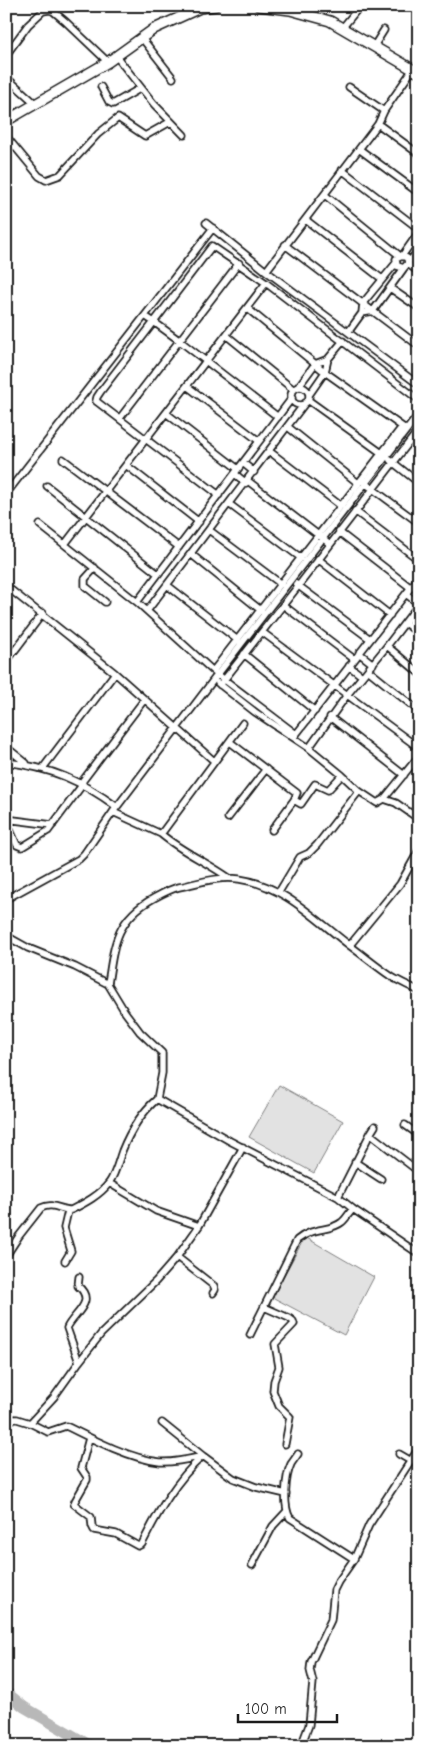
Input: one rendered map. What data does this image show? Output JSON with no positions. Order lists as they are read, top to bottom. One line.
{"scale_bar":"100 m"}
